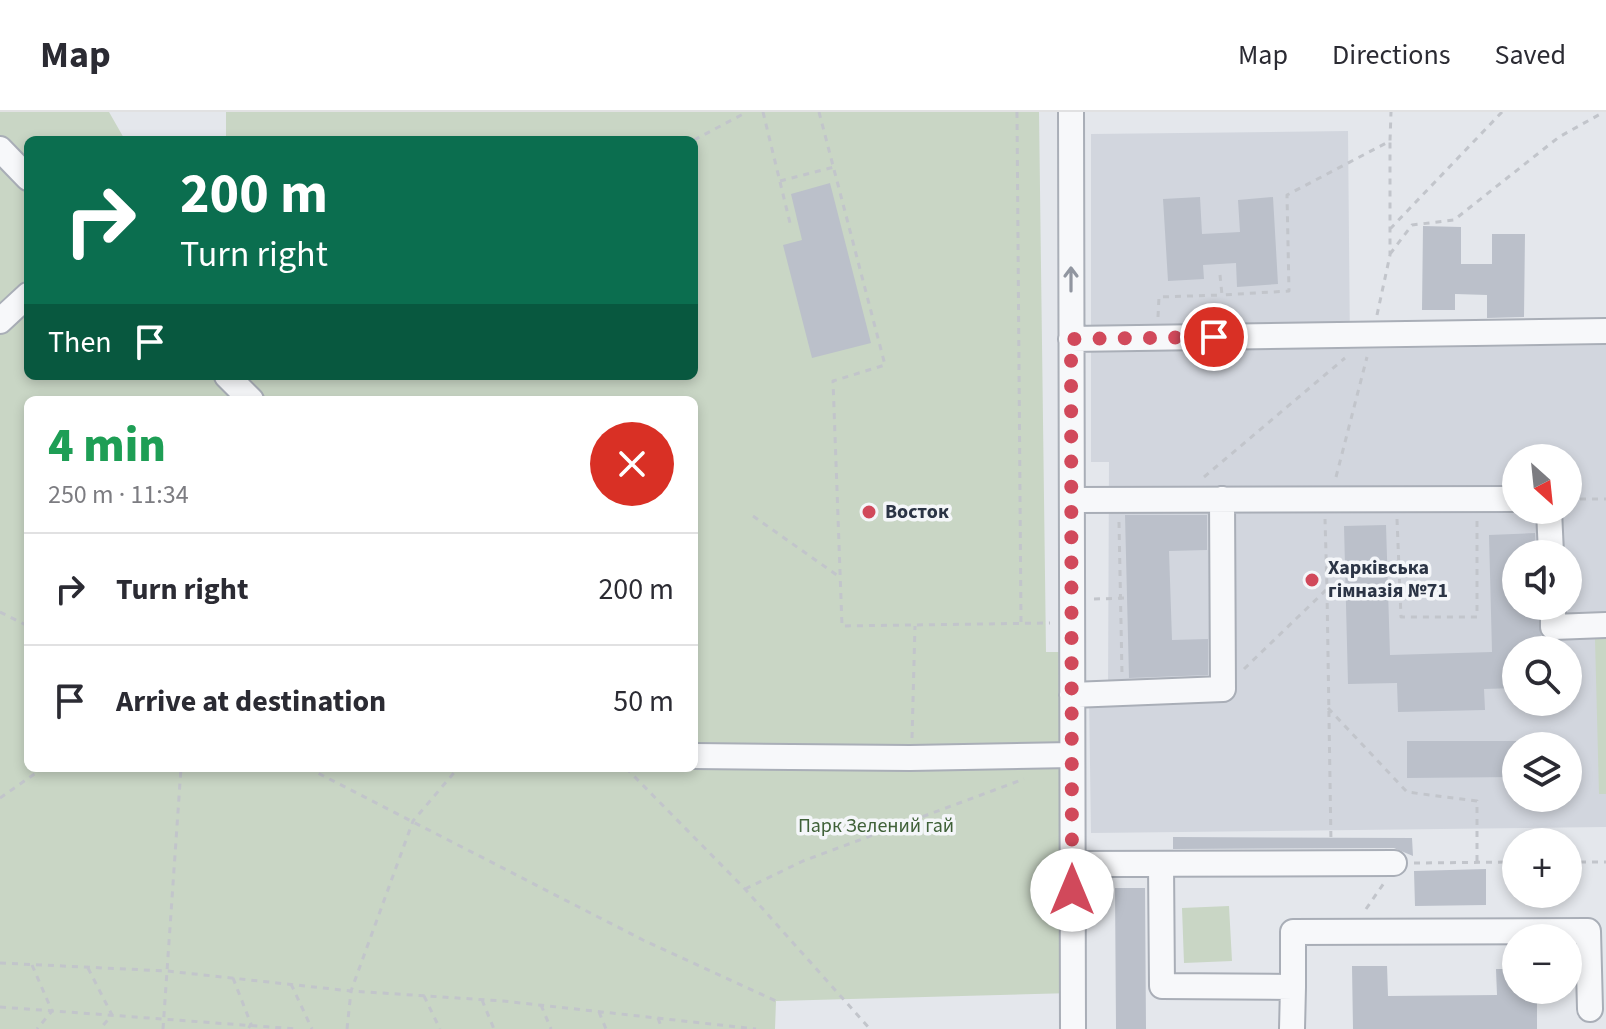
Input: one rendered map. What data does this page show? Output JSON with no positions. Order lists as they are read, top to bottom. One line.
{"parks":["Парк Зелений гай"],"places":["Восток","Харківська гімназія №71"],"north":"bottom right","page":{"header":"Map","nav":["Map","Directions","Saved"],"turn":["200 m","Turn right"],"then":"Then","heading":["4 min","250 m · 11:34"],"map_buttons":["+","−"],"list":[{"name":"Turn right","value":"200 m"},{"name":"Arrive at destination","value":"50 m"}]}}
